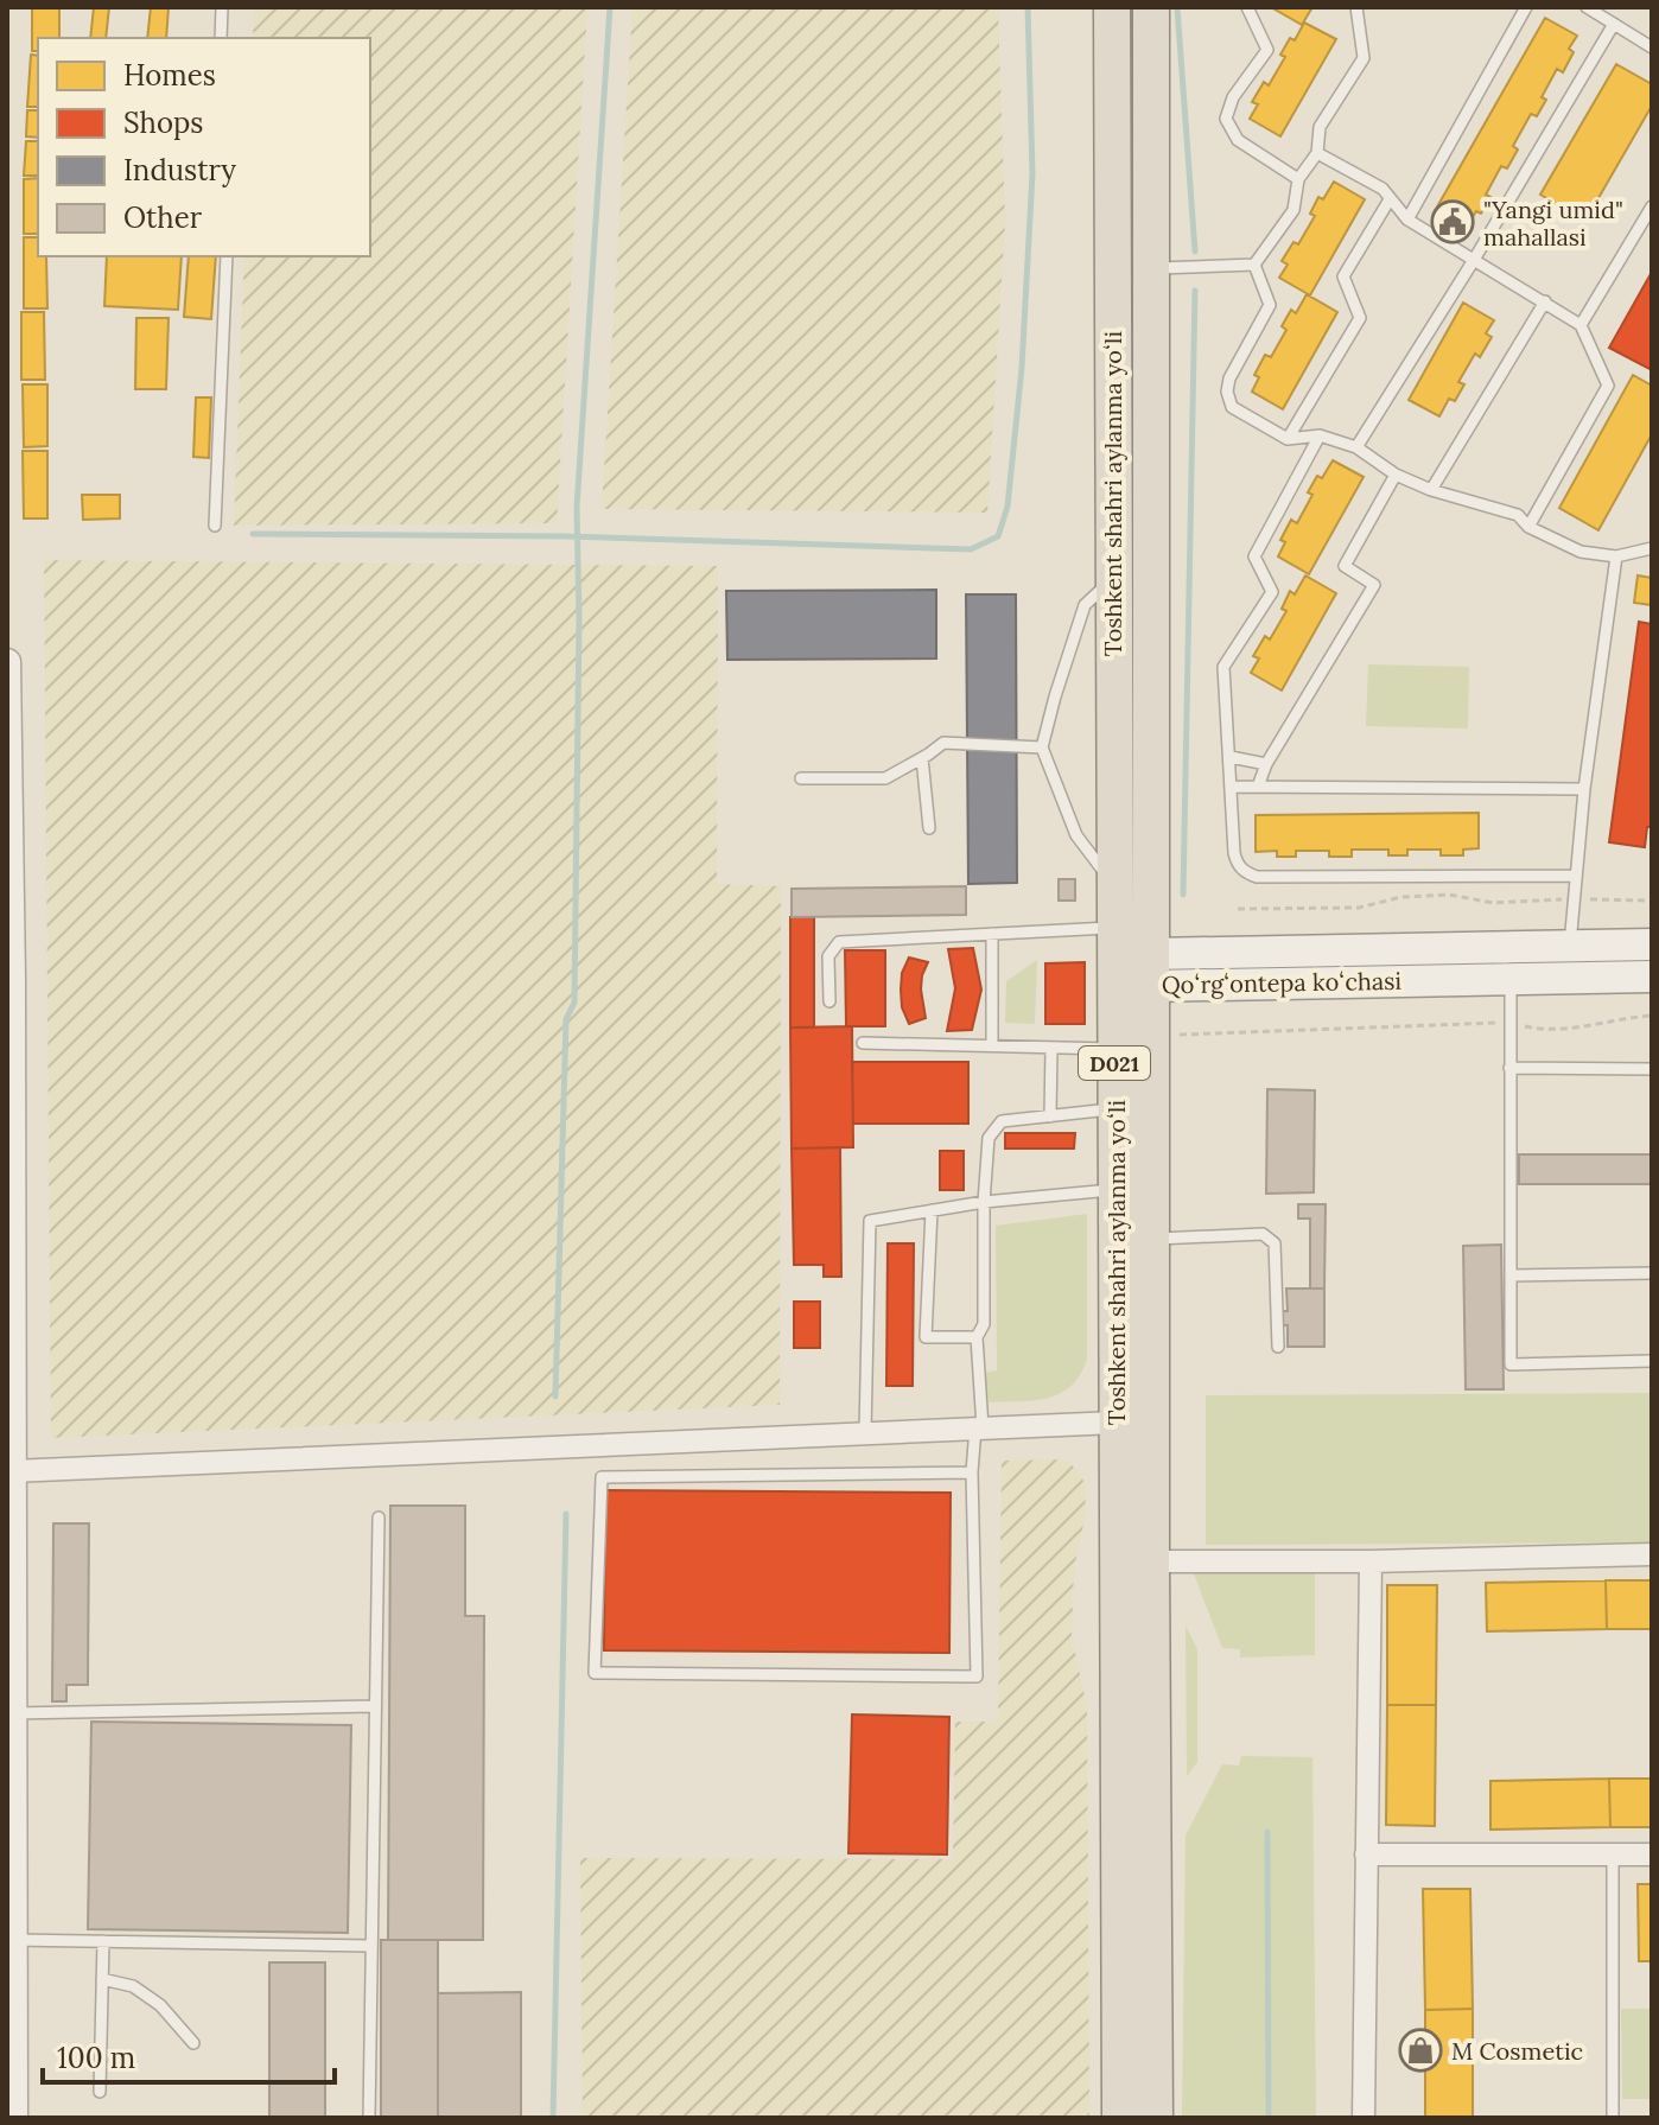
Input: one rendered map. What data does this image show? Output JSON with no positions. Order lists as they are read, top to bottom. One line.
{"streets":{"highway":["Toshkent shahri aylanma yoʻli","D021"],"main road":["Qoʻrgʻontepa koʻchasi"]},"crossings":[["Toshkent shahri aylanma yoʻli","Qoʻrgʻontepa koʻchasi"]],"places":{"public building":["\"Yangi umid\" mahallasi"],"shop":["M Cosmetic"]},"legend":["Homes","Shops","Industry","Other"],"scale_bar":"100 m"}
